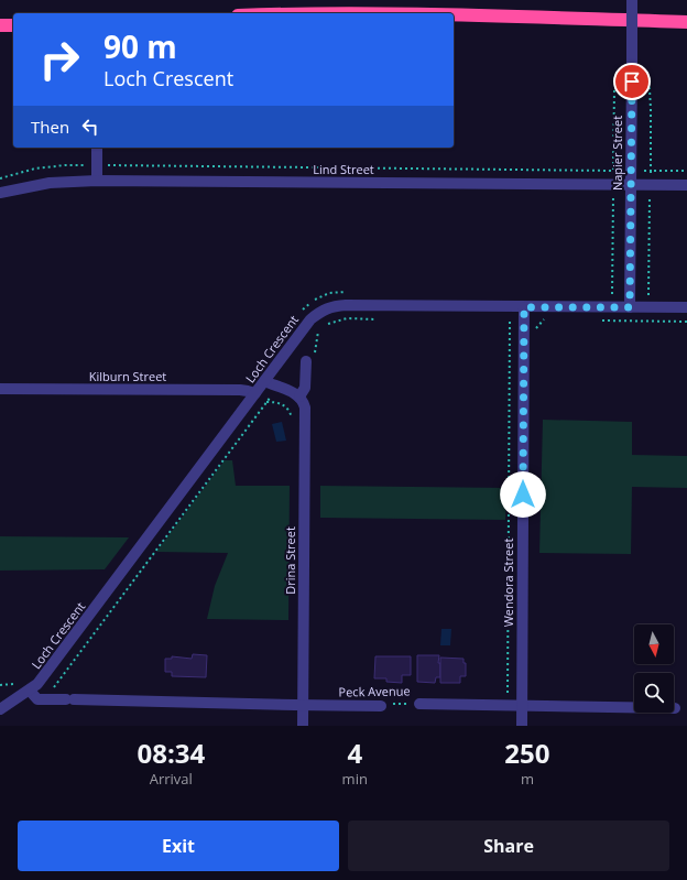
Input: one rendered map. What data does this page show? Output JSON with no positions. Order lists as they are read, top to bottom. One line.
{"streets":{"street":["Napier Street","Lind Street","Loch Crescent","Kilburn Street","Drina Street","Wendora Street","Peck Avenue"]},"crossings":[["Napier Street","Lind Street"],["Napier Street","Loch Crescent"],["Loch Crescent","Kilburn Street"],["Loch Crescent","Wendora Street"],["Drina Street","Peck Avenue"],["Wendora Street","Peck Avenue"]],"north":"bottom","page":{"turn":["90 m","Loch Crescent"],"then":"Then","eta":["08:34","Arrival","4","min","250","m"],"buttons":["Exit","Share"]}}
